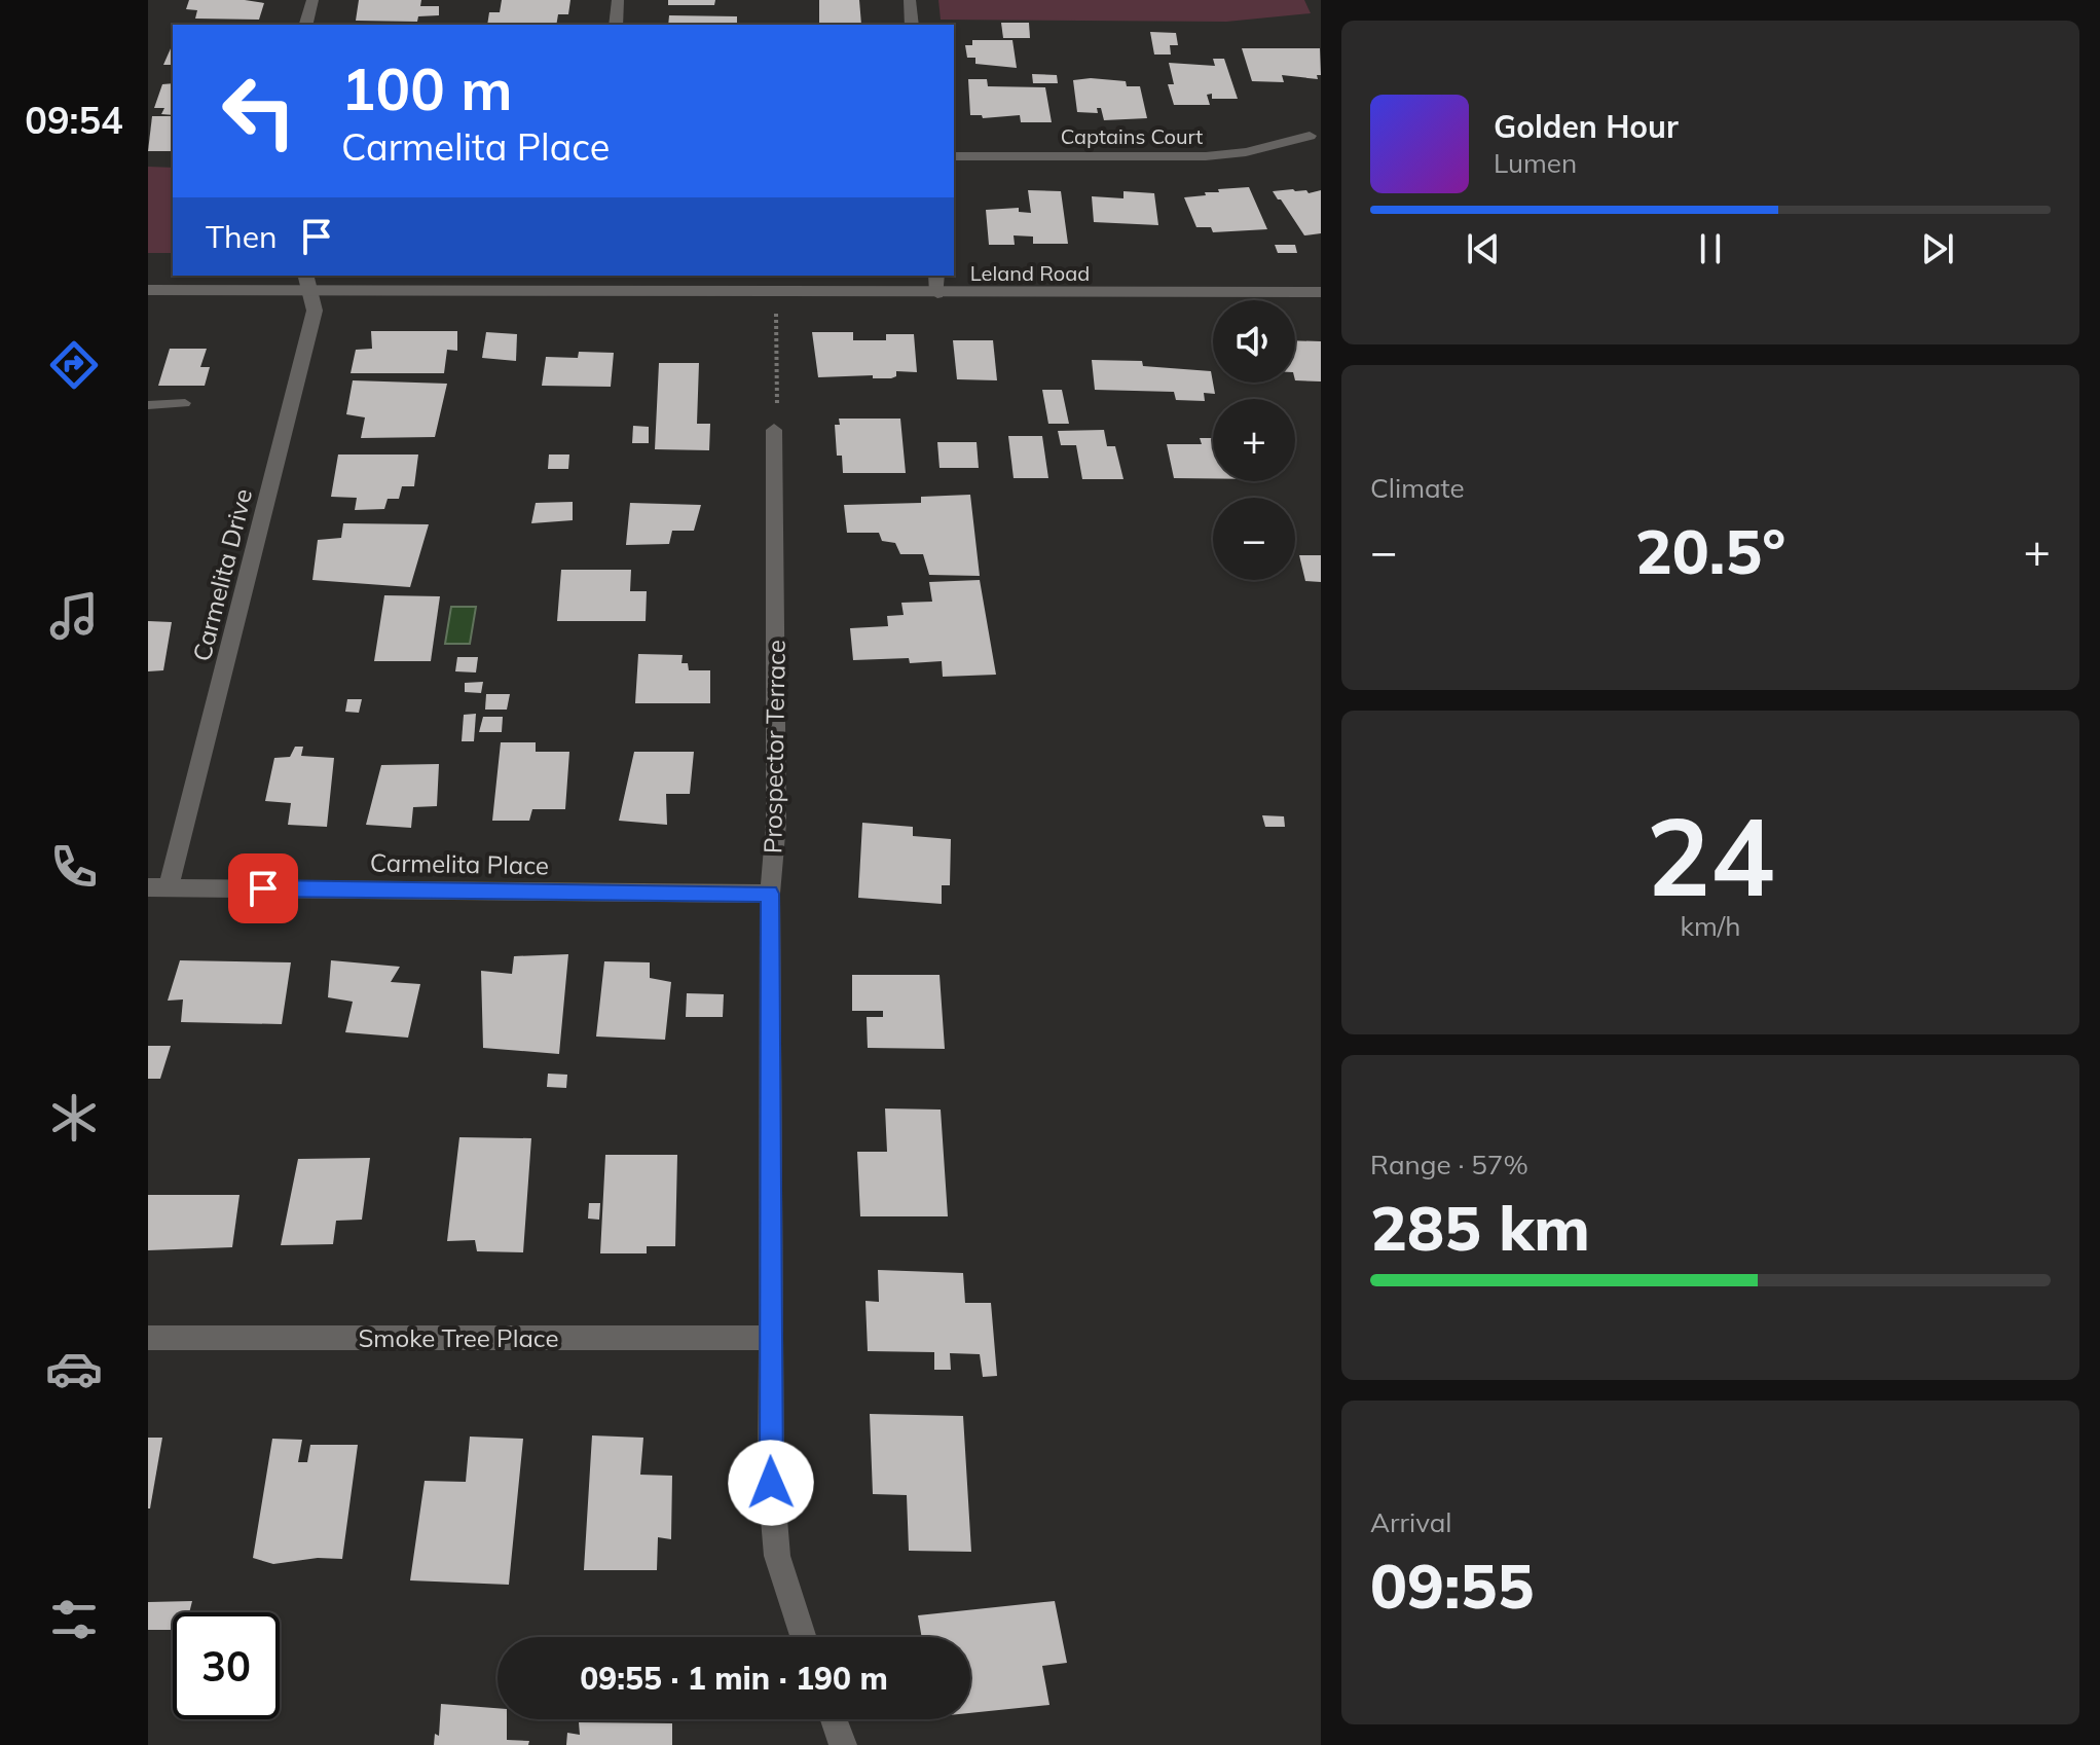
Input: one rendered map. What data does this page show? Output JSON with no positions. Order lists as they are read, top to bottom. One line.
{"streets":{"street":["Captains Court","Leland Road","Carmelita Drive","Prospector Terrace","Carmelita Place","Smoke Tree Place"]},"crossings":[["Leland Road","Carmelita Drive"],["Carmelita Drive","Carmelita Place"],["Prospector Terrace","Carmelita Place"],["Prospector Terrace","Smoke Tree Place"]],"page":{"tabs":"09:54","turn":["100 m","Carmelita Place"],"song":["Golden Hour","Lumen"],"then":"Then","map_buttons":["+","−"],"tile":["Climate",["24","km/h"],["Range · 57%","285 km"],["Arrival","09:55"]],"heat":["−","20.5°","+"],"limit":"30","trip":"09:55 · 1 min · 190 m"}}
